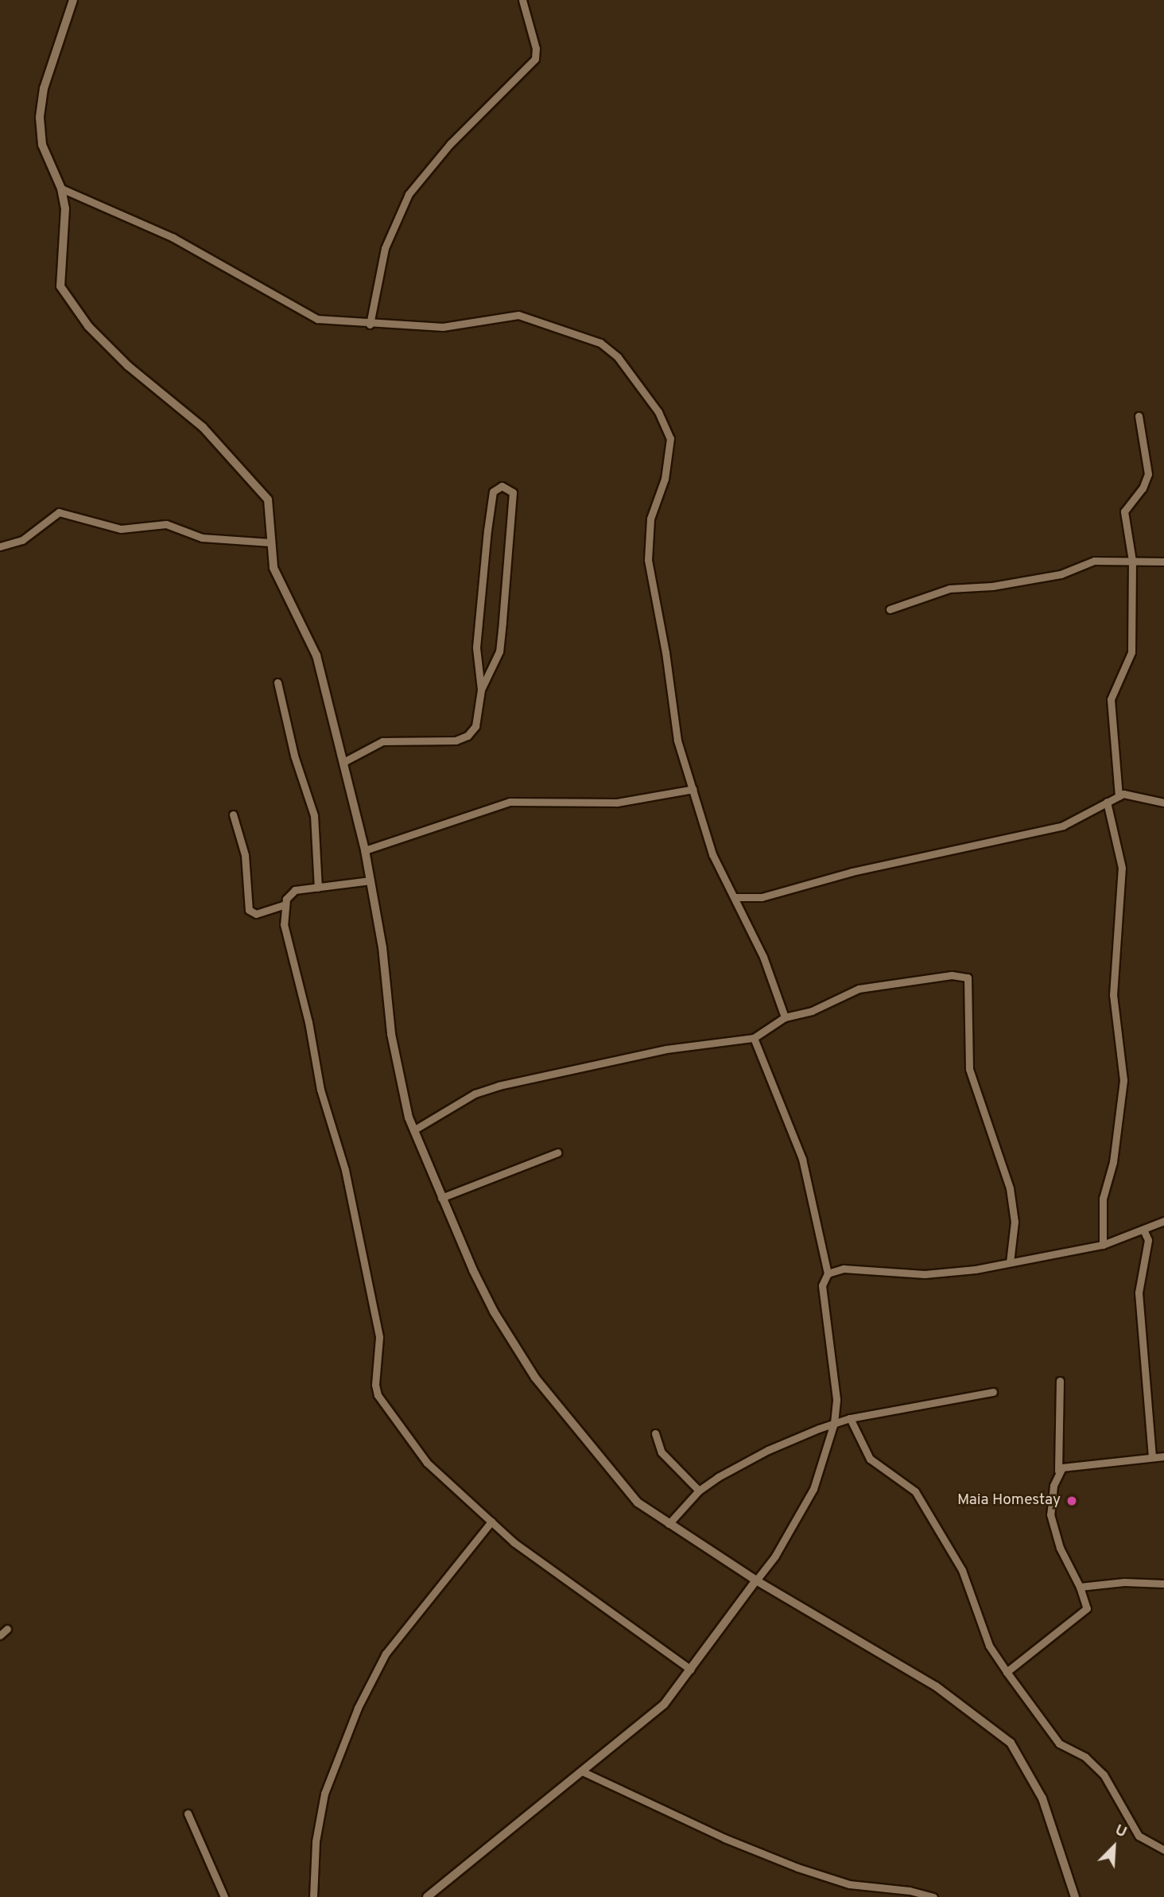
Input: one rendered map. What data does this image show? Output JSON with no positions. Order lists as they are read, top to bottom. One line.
{"places":["Maia Homestay"],"north":"top right"}
